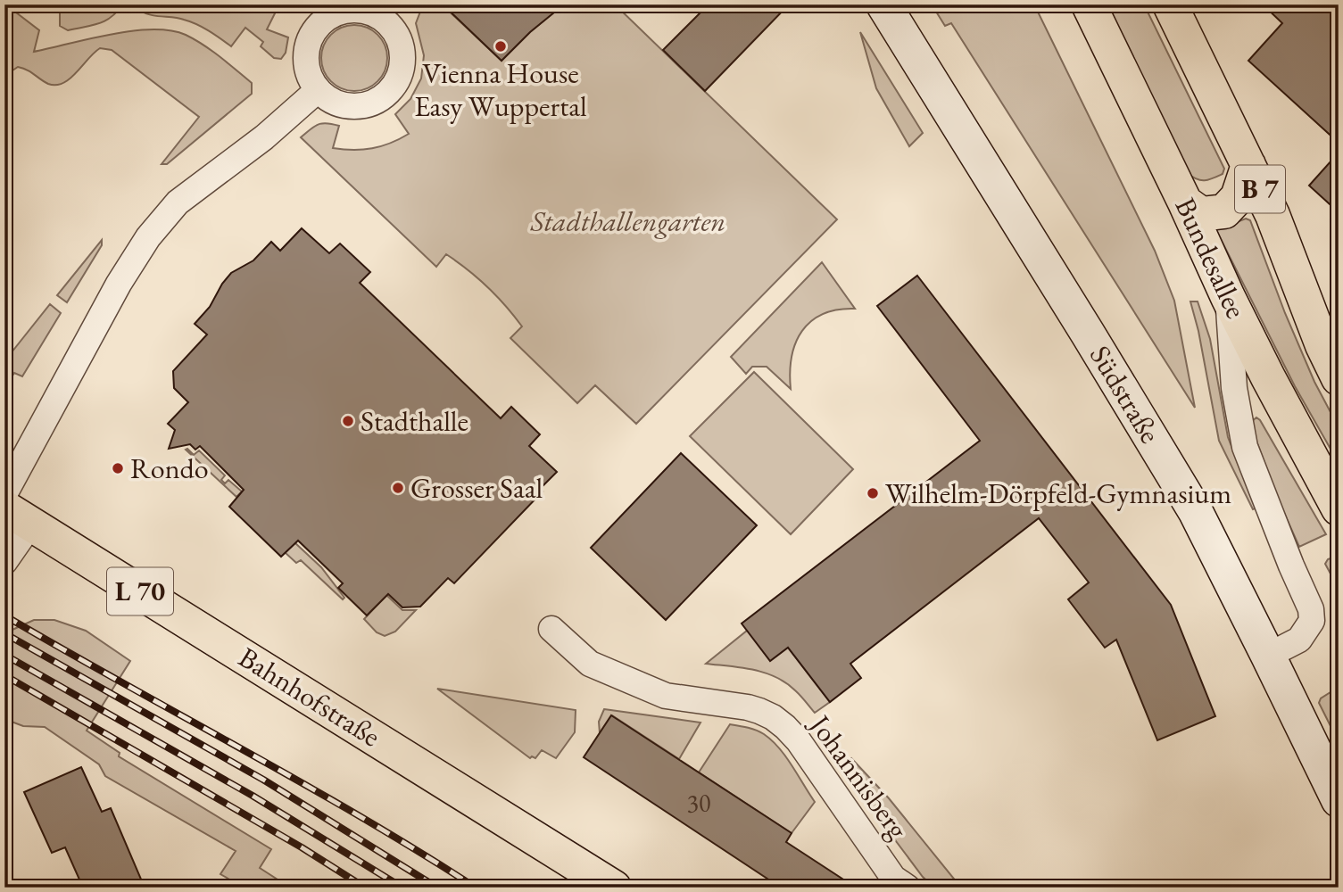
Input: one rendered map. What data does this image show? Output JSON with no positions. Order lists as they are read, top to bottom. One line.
{"streets":{"main road":["B 7","Bundesallee","L 70","Bahnhofstraße"],"street":["Südstraße","Johannisberg"]},"parks":["Stadthallengarten"],"places":["Vienna House Easy Wuppertal","Stadthalle","Rondo","Grosser Saal","Wilhelm-Dörpfeld-Gymnasium"],"house_numbers":["30"]}
